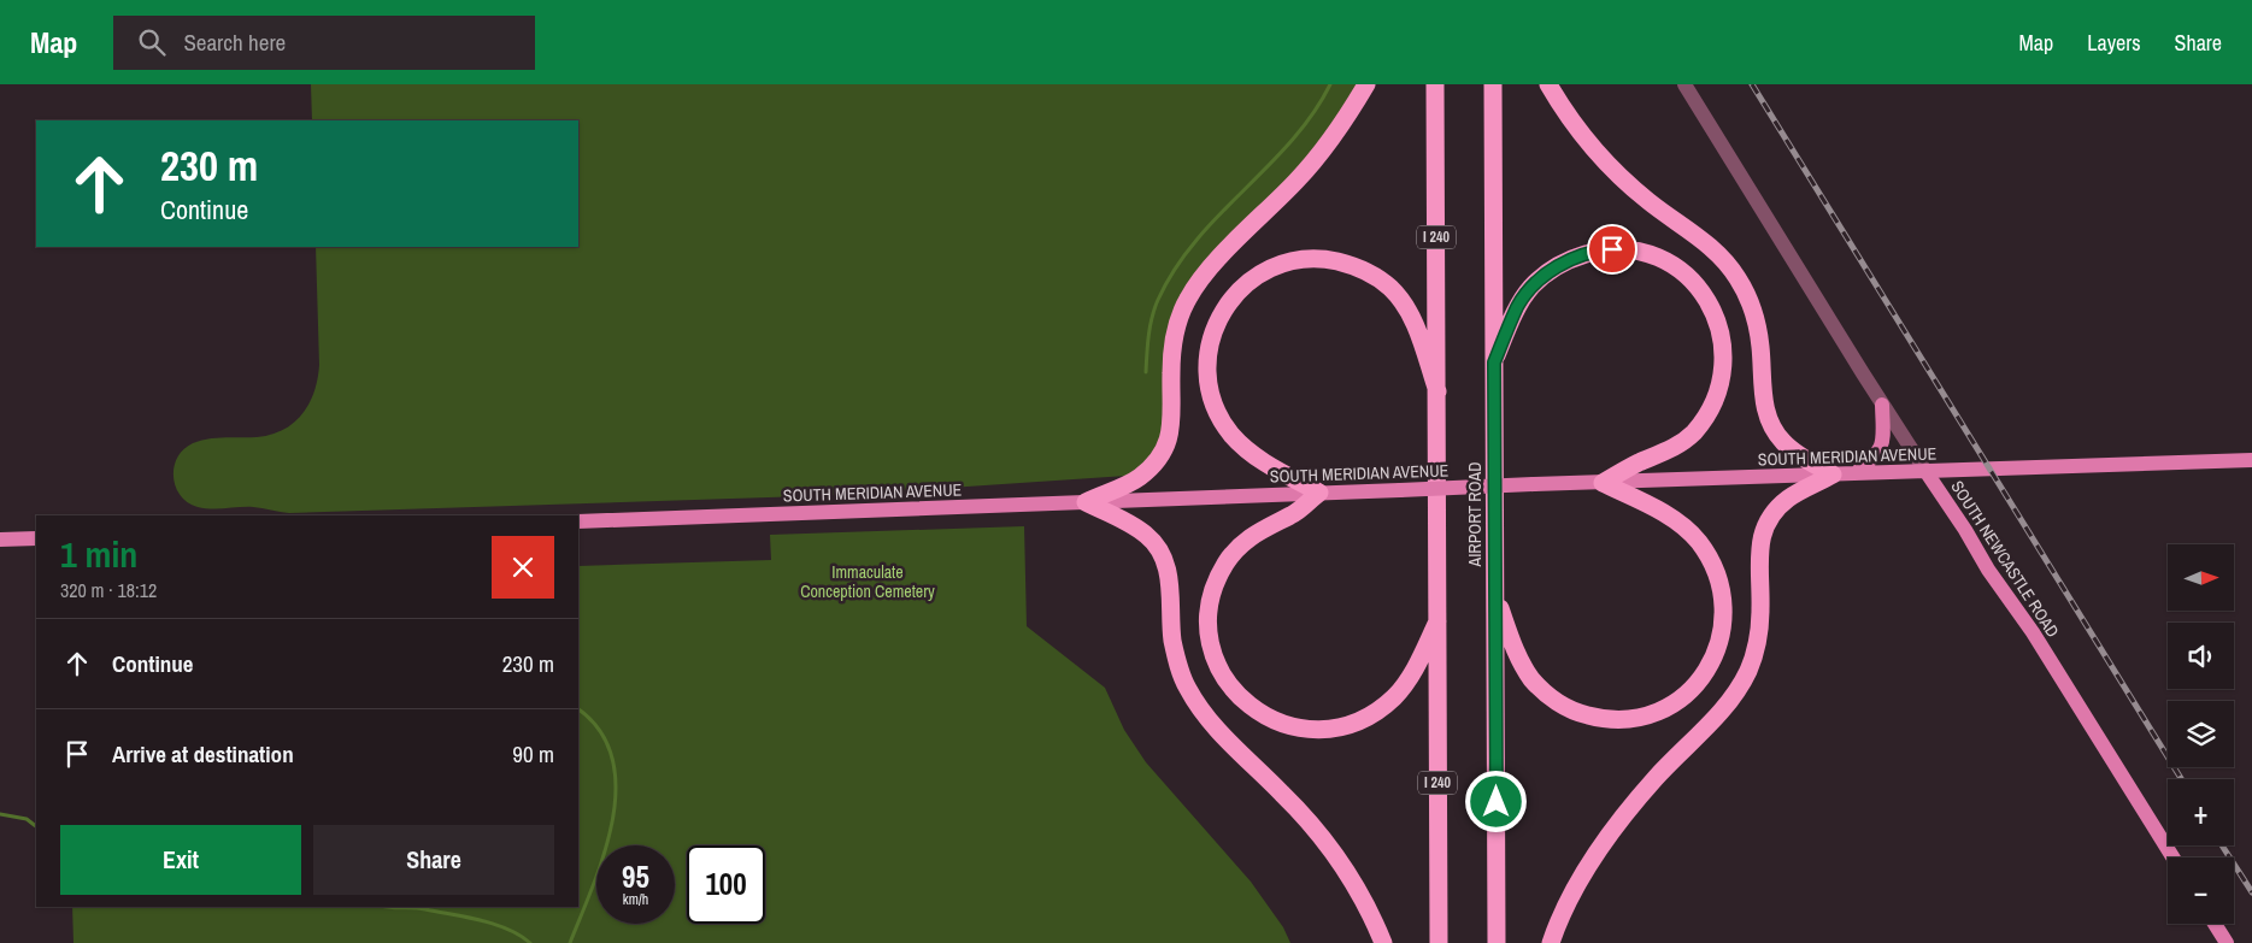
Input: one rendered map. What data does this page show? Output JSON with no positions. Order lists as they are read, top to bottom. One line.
{"streets":{"highway":["I 240","AIRPORT ROAD"],"main road":["SOUTH MERIDIAN AVENUE","SOUTH NEWCASTLE ROAD"]},"crossings":[["SOUTH MERIDIAN AVENUE","SOUTH NEWCASTLE ROAD"]],"parks":["Immaculate Conception Cemetery"],"north":"right","page":{"header":"Map","search":"Search here","nav":["Map","Layers","Share"],"turn":["230 m","Continue"],"heading":["1 min","320 m · 18:12"],"map_buttons":["+","−"],"list":[{"name":"Continue","value":"230 m"},{"name":"Arrive at destination","value":"90 m"}],"buttons":["Exit","Share"],"speed":"95 km/h","limit":"100"}}
